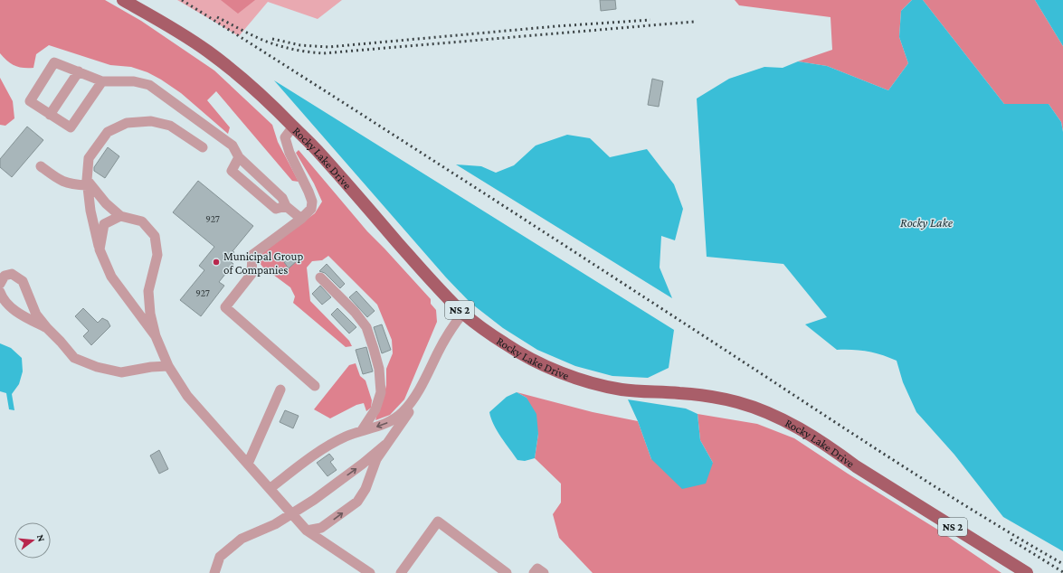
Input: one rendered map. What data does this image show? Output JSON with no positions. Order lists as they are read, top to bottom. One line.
{"streets":{"main road":["Rocky Lake Drive","NS 2"]},"water":["Rocky Lake"],"places":["Municipal Group of Companies"],"house_numbers":["927","927"],"north":"right"}
